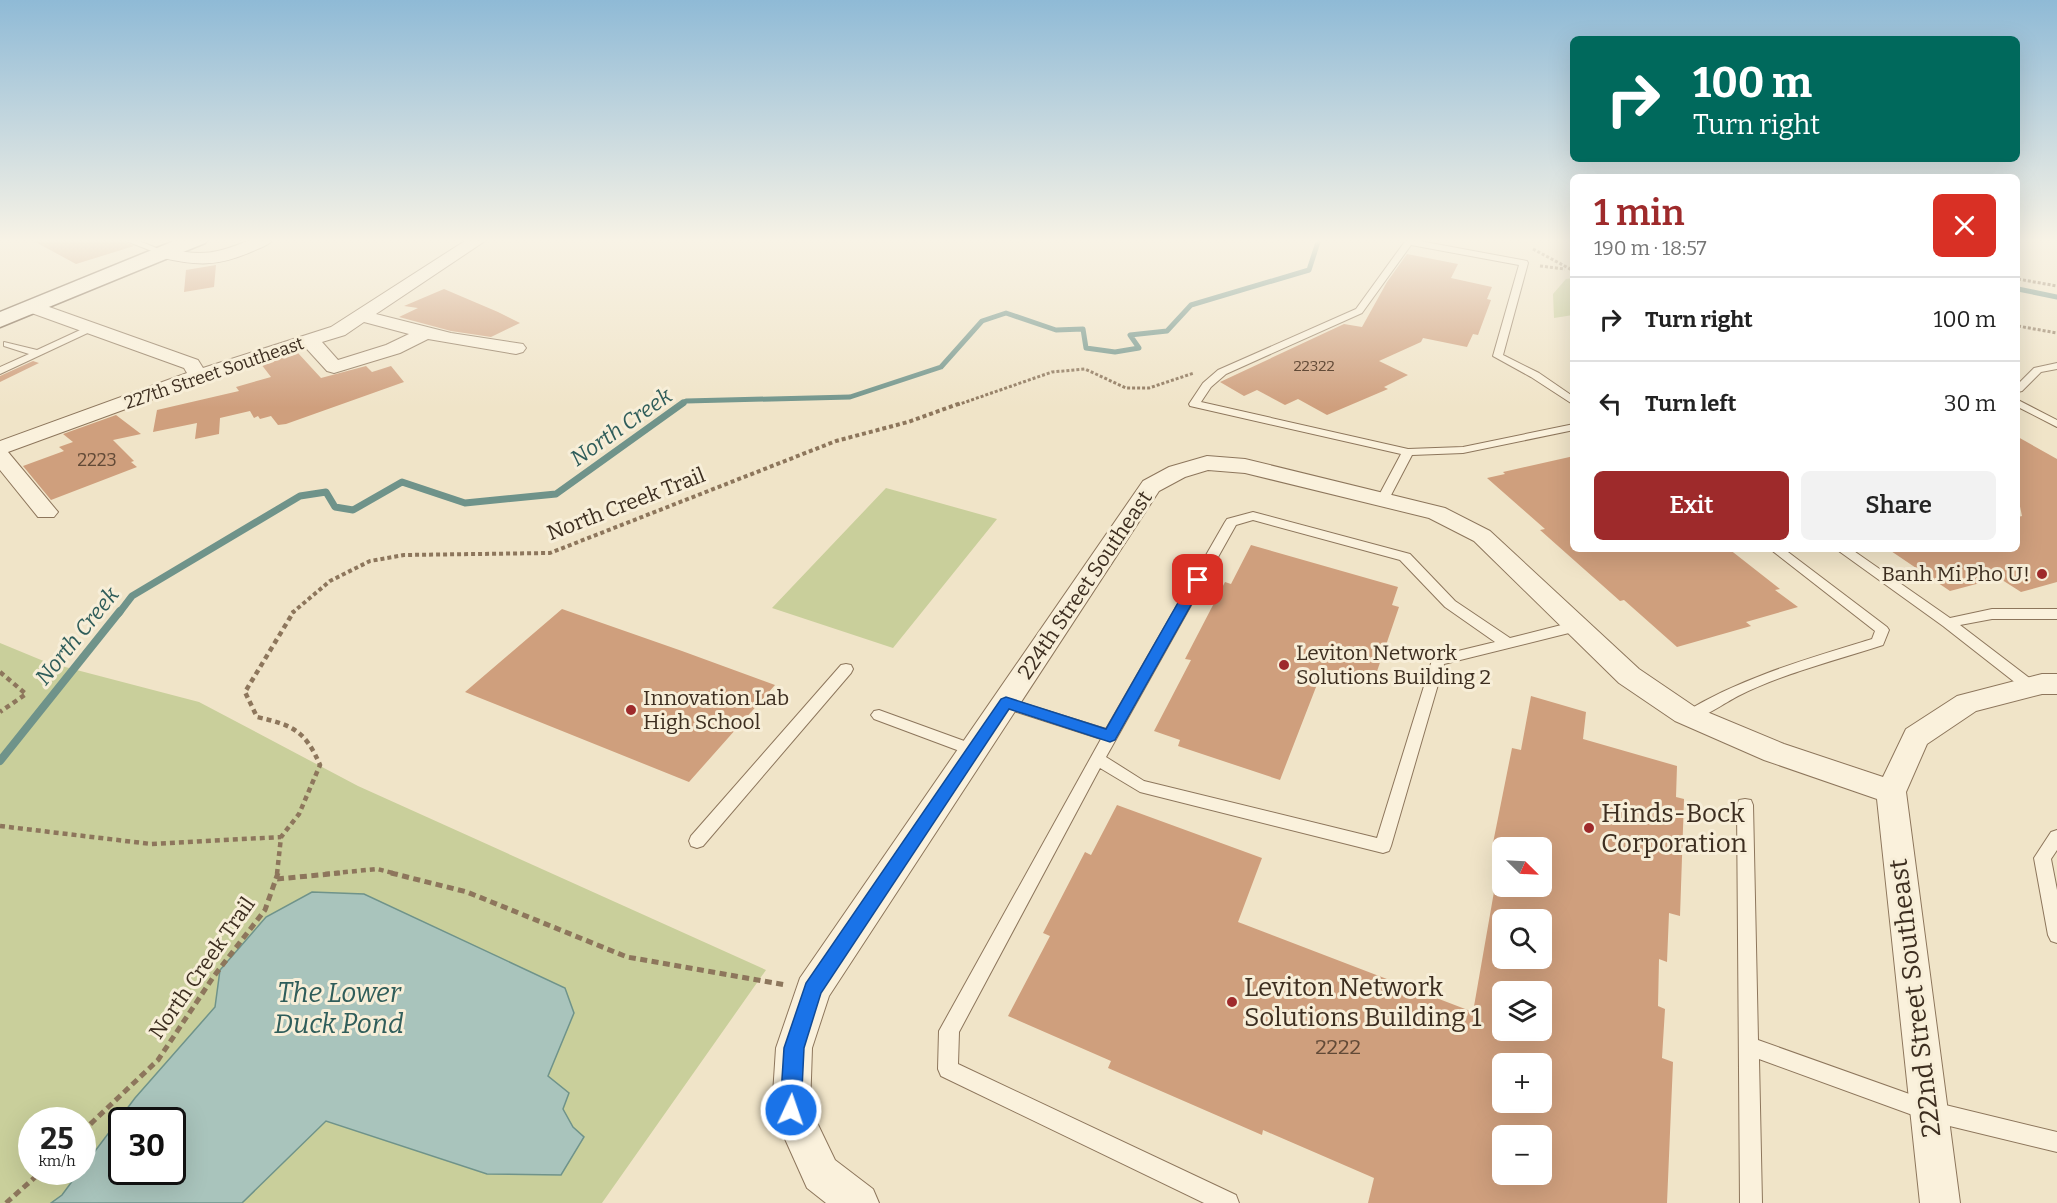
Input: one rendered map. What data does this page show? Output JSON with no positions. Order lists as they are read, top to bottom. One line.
{"streets":{"street":["227th Street Southeast","224th Street Southeast","222nd Street Southeast"],"path":["North Creek Trail"]},"water":["North Creek","The Lower Duck Pond"],"places":["Banh Mi Pho U!","Leviton Network Solutions Building 2","Innovation Lab High School","Hinds-Bock Corporation","Leviton Network Solutions Building 1"],"house_numbers":["22322","2223","2222"],"north":"bottom right","page":{"turn":["100 m","Turn right"],"heading":["1 min","190 m · 18:57"],"list":[{"name":"Turn right","value":"100 m"},{"name":"Turn left","value":"30 m"}],"buttons":["Exit","Share"],"map_buttons":["+","−"],"speed":"25 km/h","limit":"30"}}
